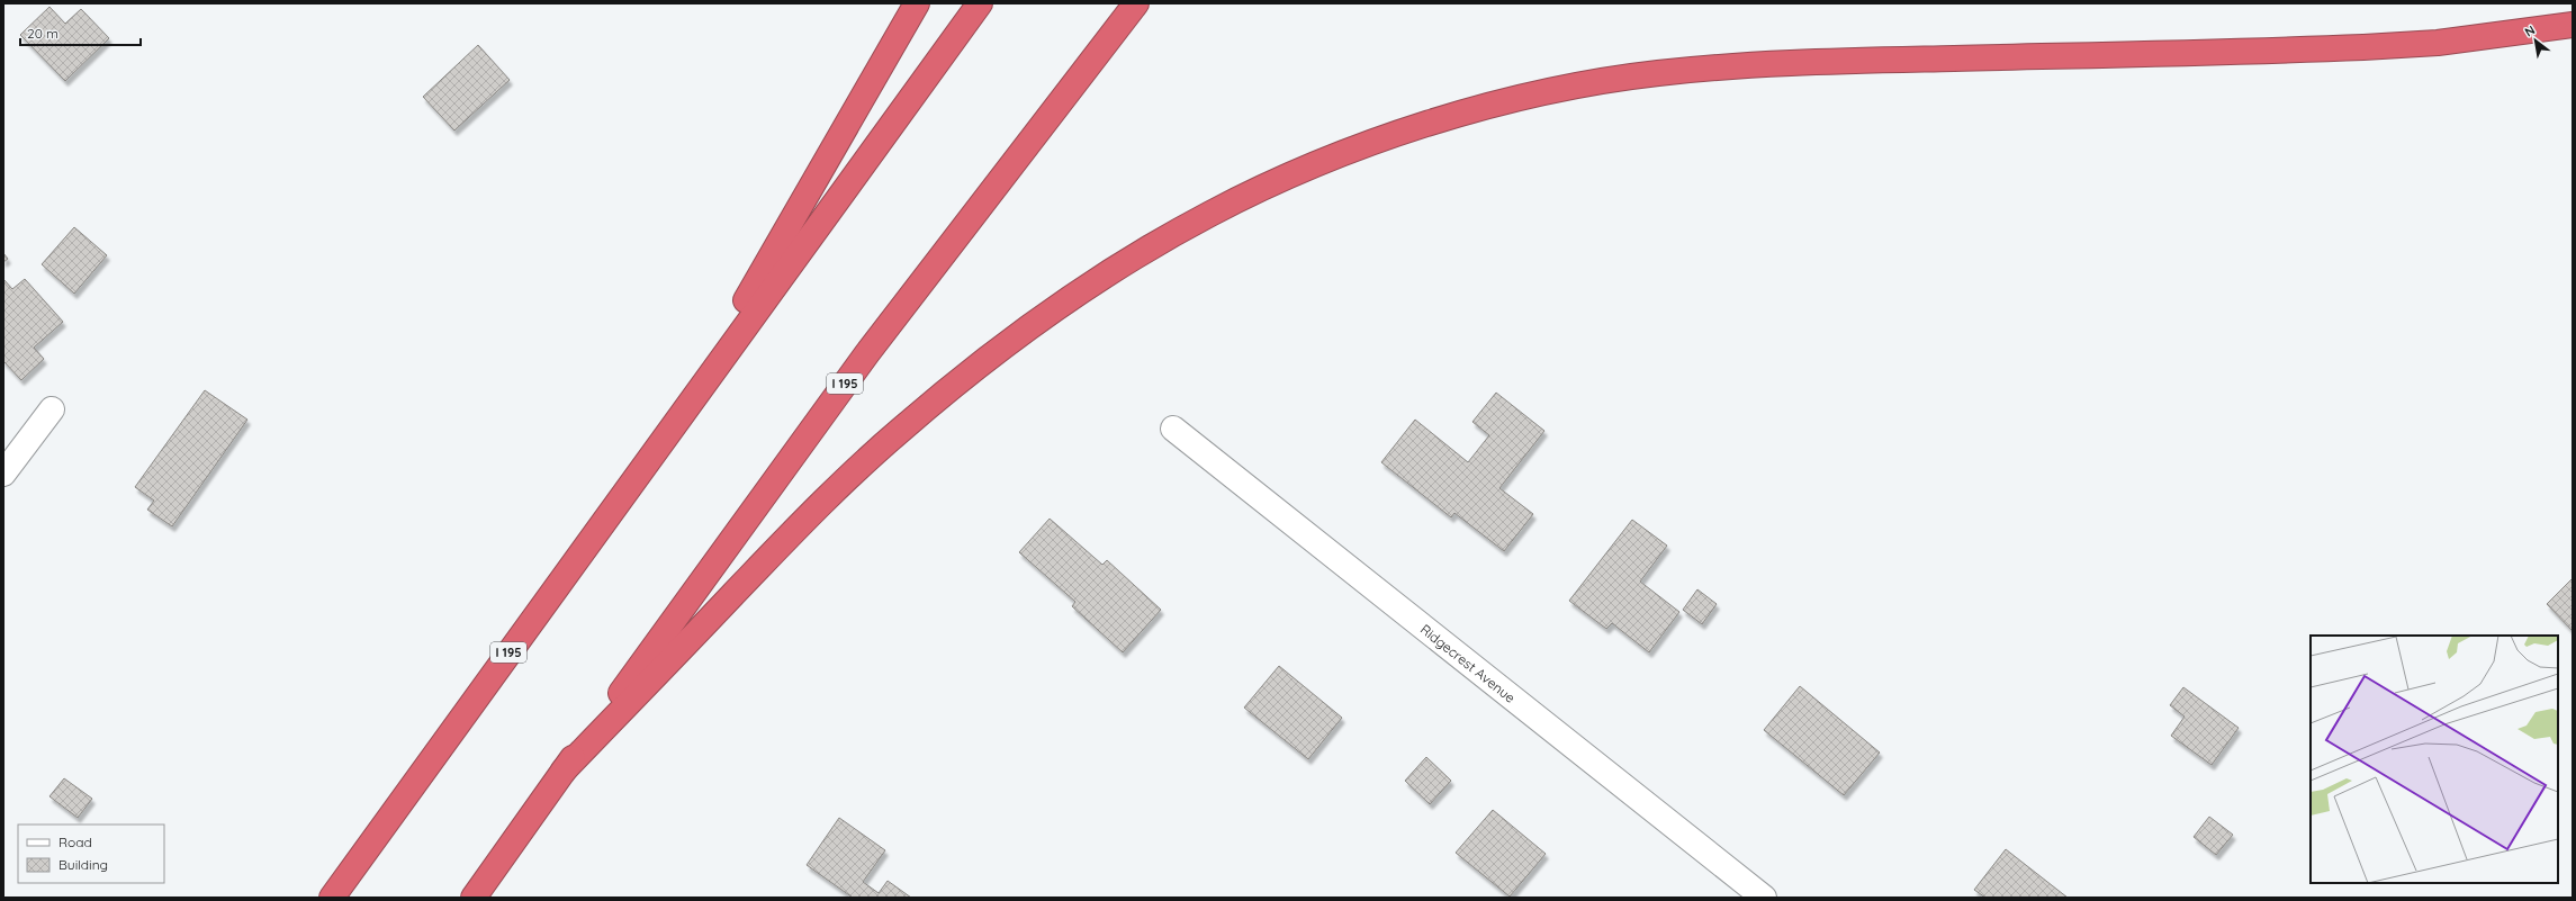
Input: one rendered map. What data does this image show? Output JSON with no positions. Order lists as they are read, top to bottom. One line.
{"streets":{"highway":["I 195"],"street":["Ridgecrest Avenue"]},"legend":["Road","Building"],"scale_bar":"20 m","north":"top left"}
